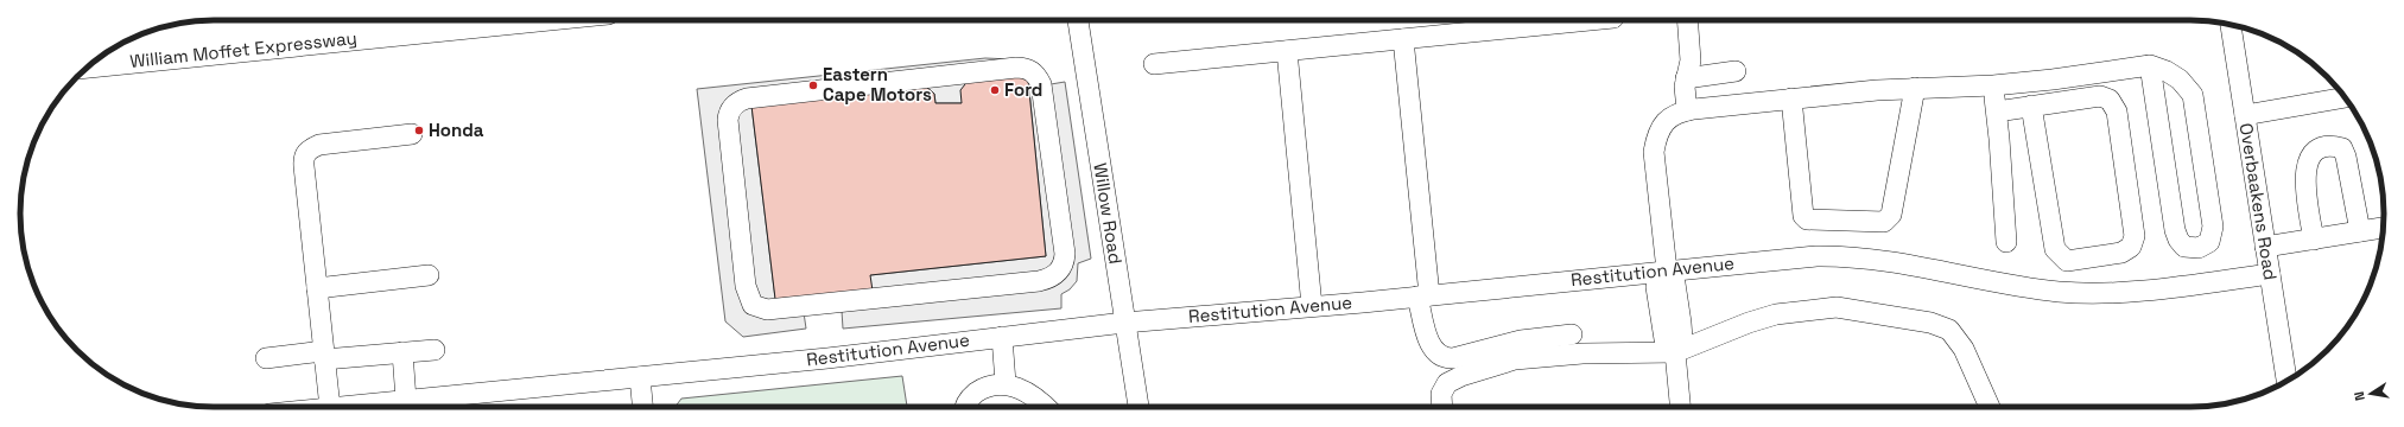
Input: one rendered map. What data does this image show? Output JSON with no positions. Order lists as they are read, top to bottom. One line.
{"streets":{"main road":["William Moffet Expressway"],"street":["Overbaakens Road","Willow Road","Restitution Avenue"]},"crossings":[["Overbaakens Road","Restitution Avenue"],["Willow Road","Restitution Avenue"]],"places":["Eastern Cape Motors","Ford","Honda"],"north":"left"}
